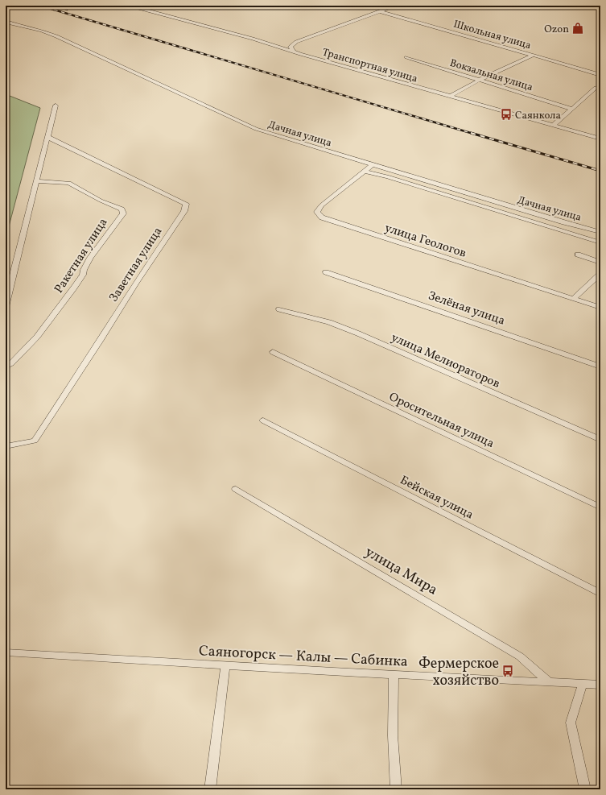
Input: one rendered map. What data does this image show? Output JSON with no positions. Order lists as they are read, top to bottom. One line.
{"streets":{"street":["Школьная улица","Транспортная улица","Вокзальная улица","Дачная улица","улица Геологов","Ракетная улица","Заветная улица","Зелёная улица","улица Мелиораторов","Оросительная улица","Бейская улица","улица Мира","Саяногорск — Калы — Сабинка"]},"crossings":[["Дачная улица","улица Геологов"],["улица Мира","Саяногорск — Калы — Сабинка"]],"places":{"shop":["Ozon"],"bus stop":["Саянкола","Фермерское хозяйство"]}}
